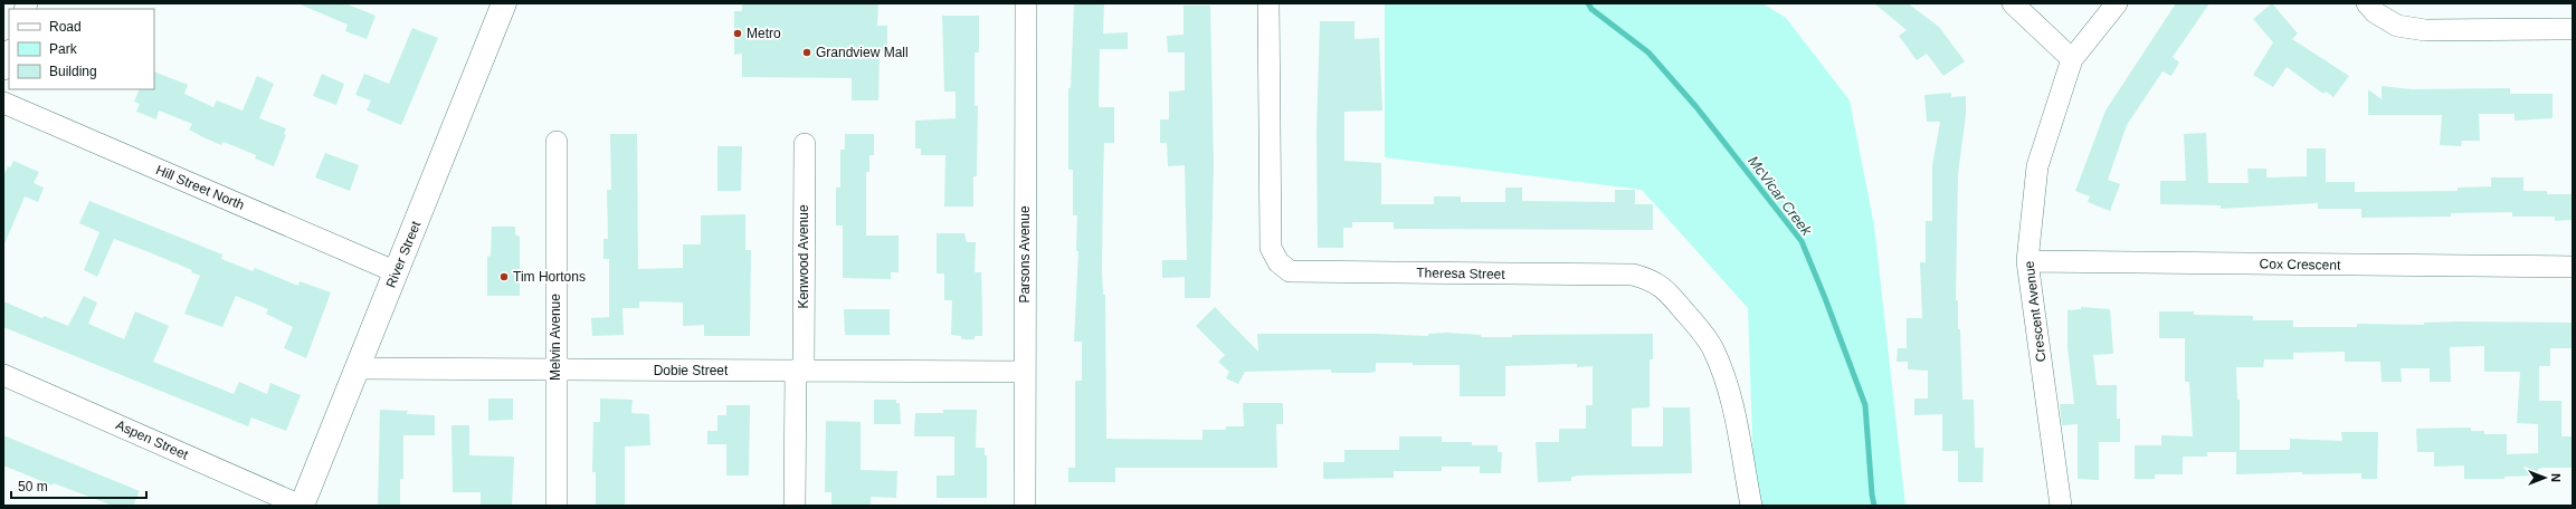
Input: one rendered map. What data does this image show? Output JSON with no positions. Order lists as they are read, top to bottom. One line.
{"streets":{"main road":["River Street"],"street":["Hill Street North","Parsons Avenue","Kenwood Avenue","Cox Crescent","Theresa Street","Crescent Avenue","Melvin Avenue","Dobie Street","Aspen Street"]},"crossings":[["Hill Street North","River Street"],["River Street","Dobie Street"],["River Street","Aspen Street"],["Parsons Avenue","Dobie Street"],["Kenwood Avenue","Dobie Street"],["Cox Crescent","Crescent Avenue"],["Melvin Avenue","Dobie Street"]],"water":["McVicar Creek"],"places":["Metro","Grandview Mall","Tim Hortons"],"legend":["Road","Park","Building"],"scale_bar":"50 m","north":"right"}
